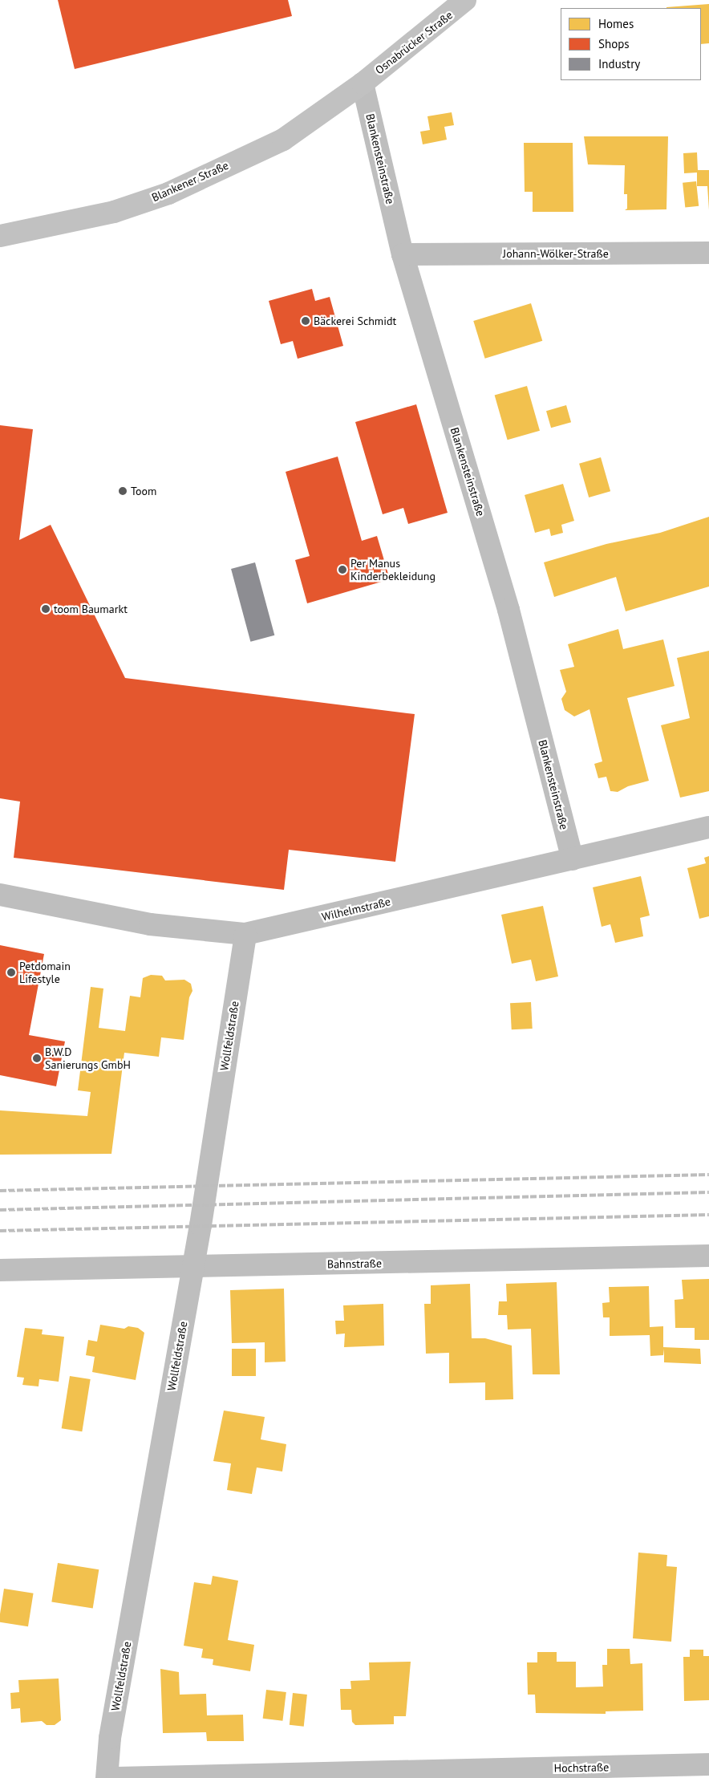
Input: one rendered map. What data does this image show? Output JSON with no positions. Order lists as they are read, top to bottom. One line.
{"streets":{"main road":["Osnabrücker Straße","Blankener Straße"],"street":["Blankensteinstraße","Johann-Wölker-Straße","Wilhelmstraße","Wollfeldstraße","Bahnstraße","Hochstraße"]},"crossings":[["Osnabrücker Straße","Blankensteinstraße"],["Osnabrücker Straße","Blankener Straße"],["Blankensteinstraße","Blankener Straße"],["Blankensteinstraße","Johann-Wölker-Straße"],["Blankensteinstraße","Wilhelmstraße"],["Wilhelmstraße","Wollfeldstraße"],["Wollfeldstraße","Bahnstraße"]],"places":["Bäckerei Schmidt","Toom","Per Manus Kinderbekleidung","toom Baumarkt","Petdomain Lifestyle","B.W.D Sanierungs GmbH"],"legend":["Homes","Shops","Industry"]}
